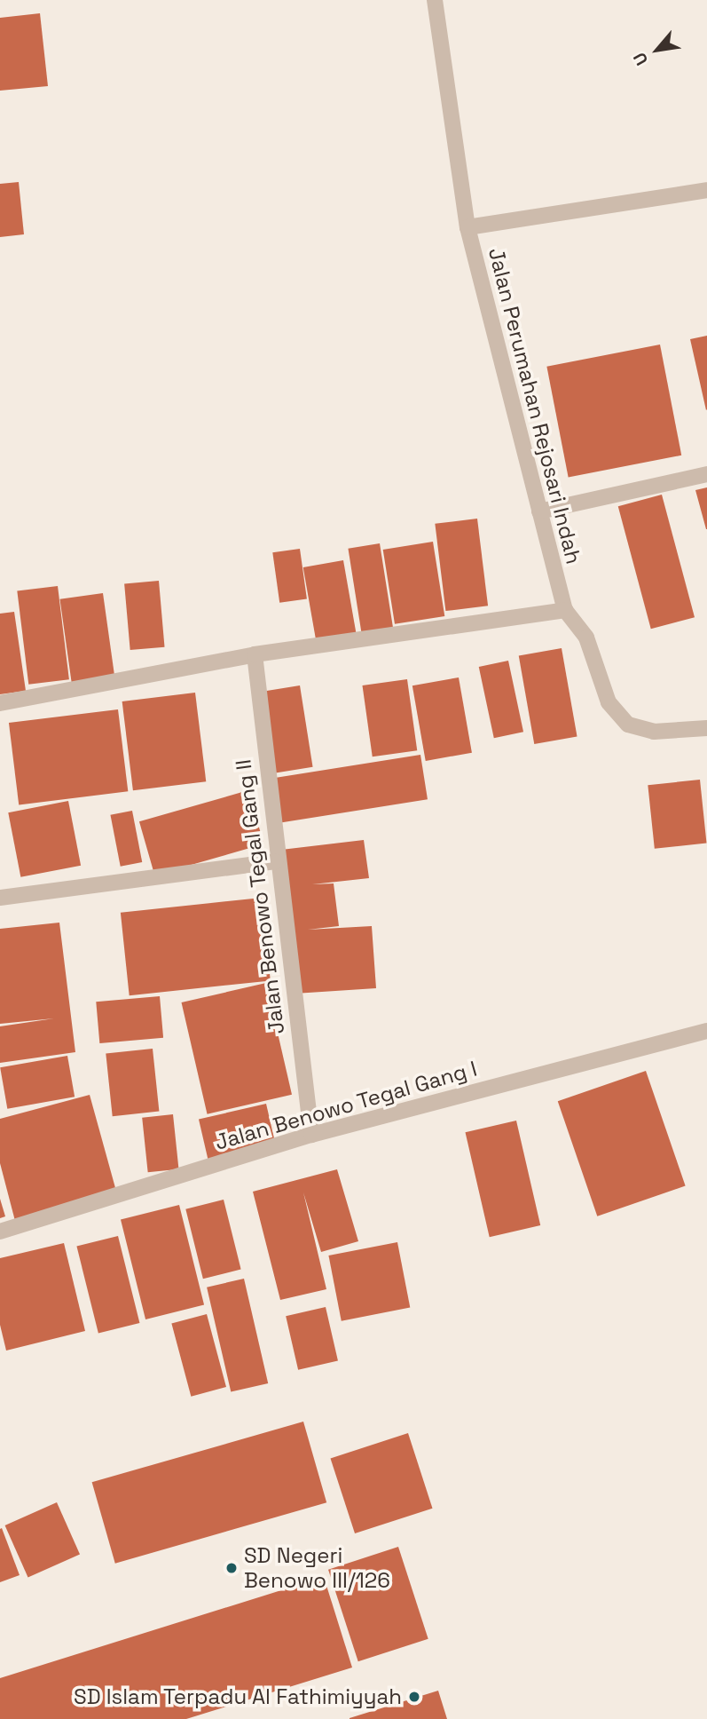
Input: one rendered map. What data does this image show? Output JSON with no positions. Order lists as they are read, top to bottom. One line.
{"streets":{"street":["Jalan Perumahan Rejosari Indah","Jalan Benowo Tegal Gang II","Jalan Benowo Tegal Gang I"]},"crossings":[["Jalan Benowo Tegal Gang II","Jalan Benowo Tegal Gang I"]],"places":["SD Negeri Benowo III/126","SD Islam Terpadu Al Fathimiyyah"],"north":"bottom left"}
